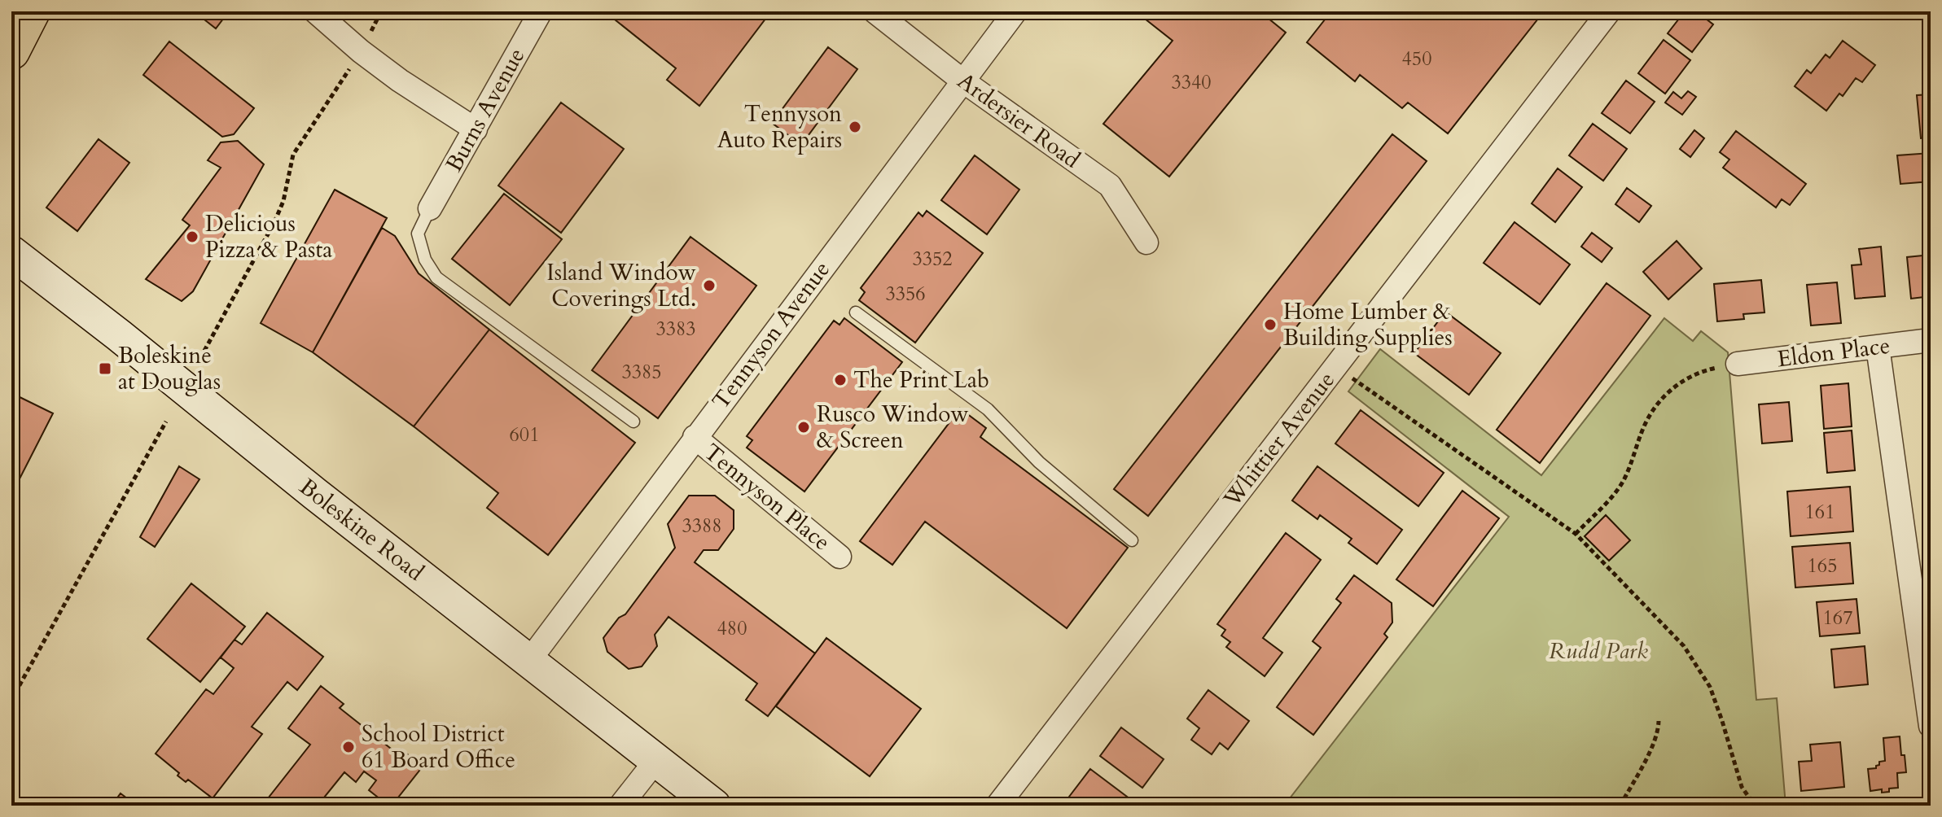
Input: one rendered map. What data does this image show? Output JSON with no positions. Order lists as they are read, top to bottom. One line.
{"streets":{"main road":["Boleskine Road"],"street":["Burns Avenue","Ardersier Road","Tennyson Avenue","Eldon Place","Whittier Avenue","Tennyson Place"]},"crossings":[["Ardersier Road","Tennyson Avenue"],["Tennyson Avenue","Tennyson Place"],["Tennyson Avenue","Boleskine Road"]],"parks":["Rudd Park"],"places":{"other":["Tennyson Auto Repairs","Delicious Pizza & Pasta","Island Window Coverings Ltd.","Home Lumber & Building Supplies","The Print Lab","Rusco Window & Screen","School District 61 Board Office"],"transit":["Boleskine at Douglas"]},"house_numbers":["450","3340","3352","3356","3383","3385","601","161","3388","165","167","480"]}
